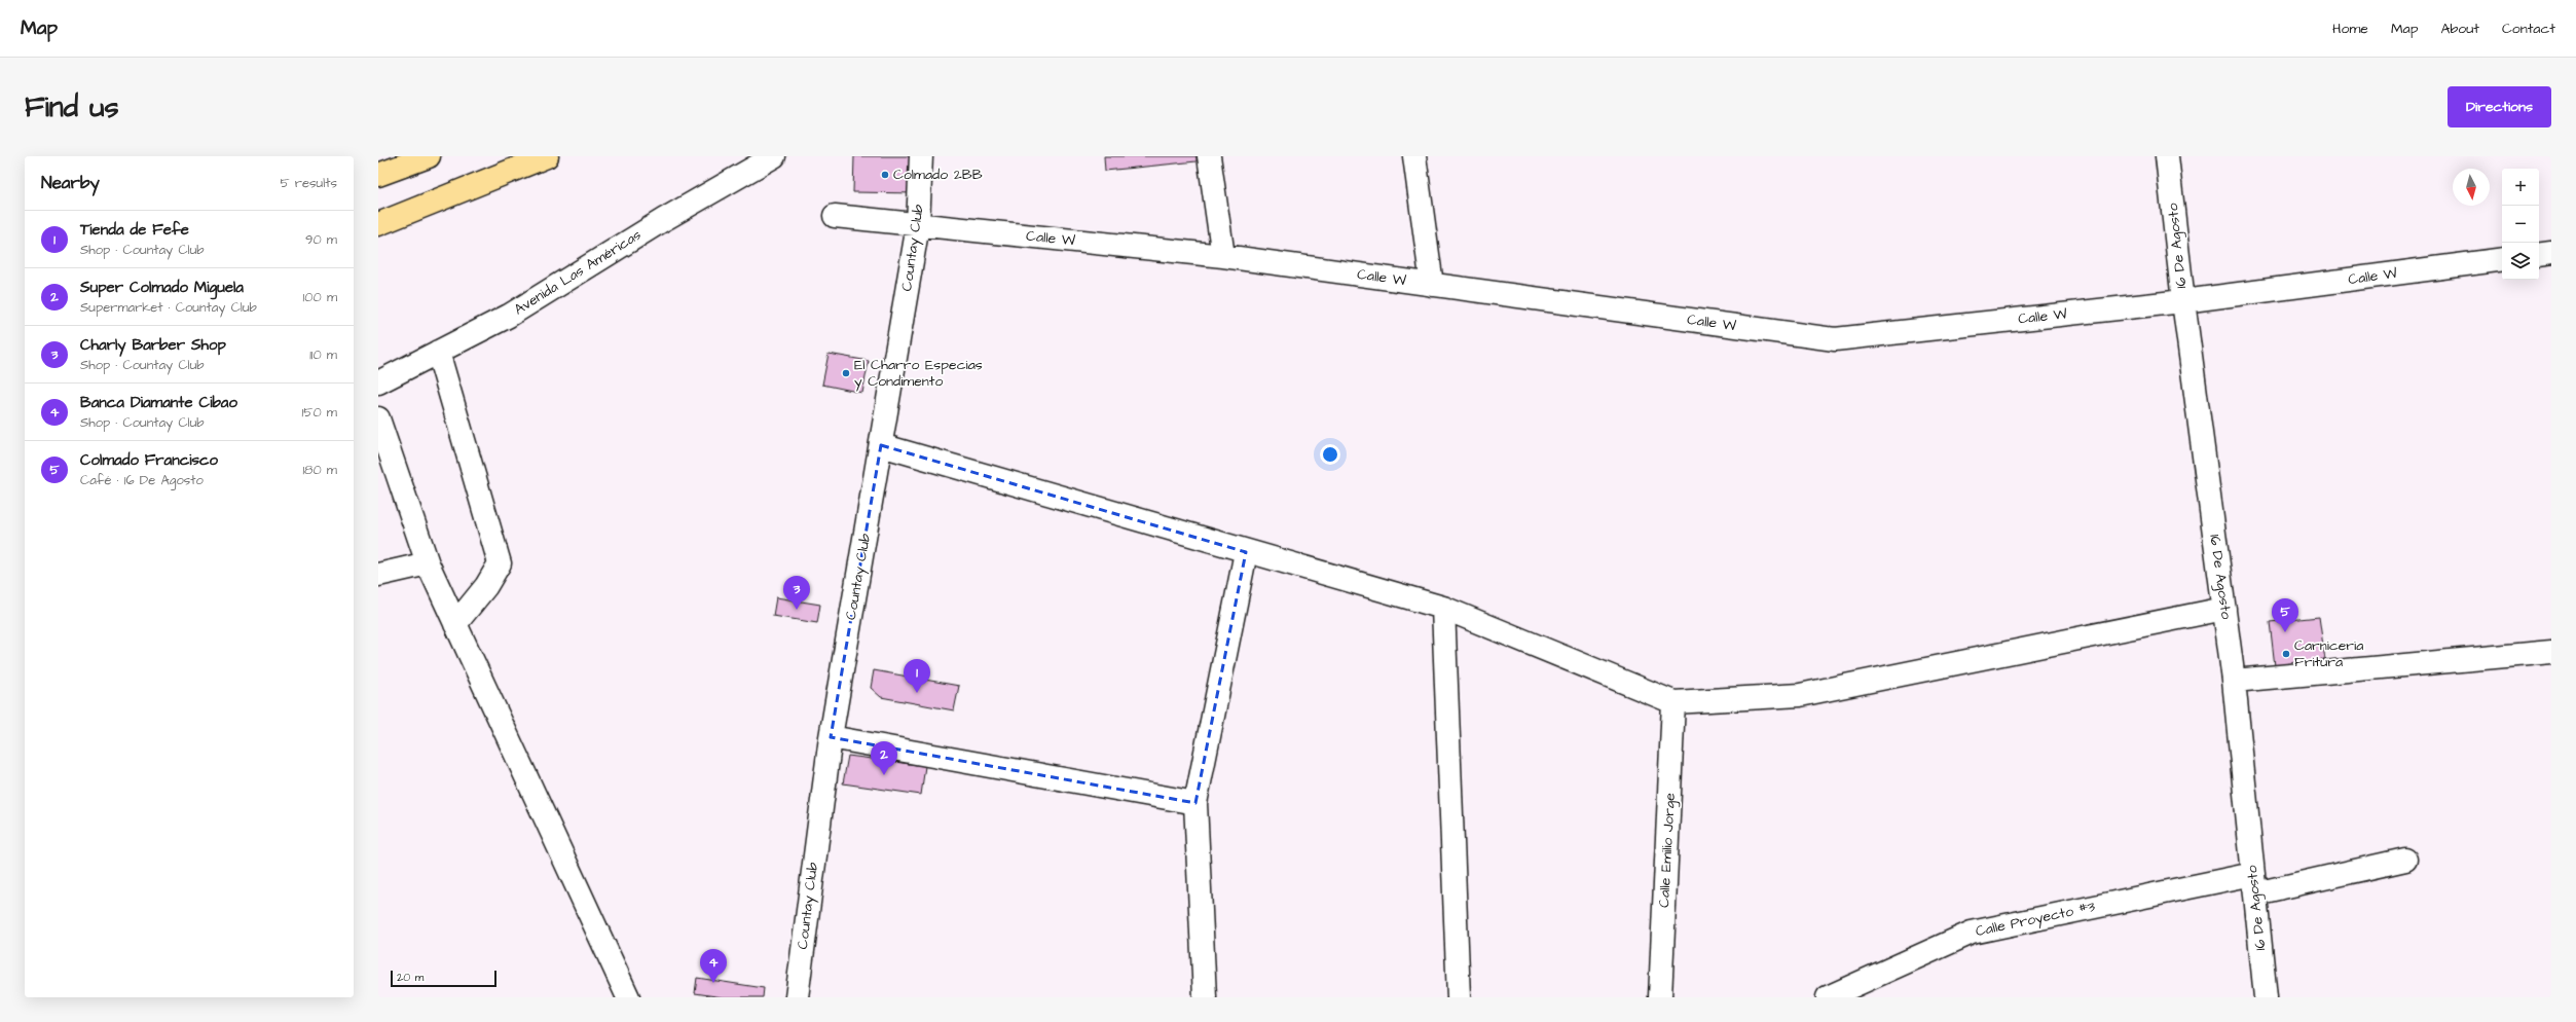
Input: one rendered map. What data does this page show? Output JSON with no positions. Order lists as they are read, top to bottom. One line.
{"streets":{"street":["Calle W","16 De Agosto","Countay Club","Avenida Las Américas","Calle Emilio Jorge","Calle Proyecto #3"]},"crossings":[["Calle W","16 De Agosto"],["Calle W","Countay Club"],["16 De Agosto","Calle Proyecto #3"]],"places":["Colmado 2BB","El Charro Especias y Condimento","Carniceria Fritura"],"scale_bar":"20 m","north":"bottom","page":{"header":"Map","nav":["Home","Map","About","Contact"],"buttons":"Directions","title":"Find us","heading":["Nearby","5 results"],"map_buttons":["+","−"],"list":[{"mark":"1","name":"Tienda de Fefe","note":"Shop · Countay Club","value":"90 m"},{"mark":"2","name":"Super Colmado Miguela","note":"Supermarket · Countay Club","value":"100 m"},{"mark":"3","name":"Charly Barber Shop","note":"Shop · Countay Club","value":"110 m"},{"mark":"4","name":"Banca Diamante Cibao","note":"Shop · Countay Club","value":"150 m"},{"mark":"5","name":"Colmado Francisco","note":"Café · 16 De Agosto","value":"180 m"}],"pins":["3","5","1","2","4"],"scale":"20 m"}}
